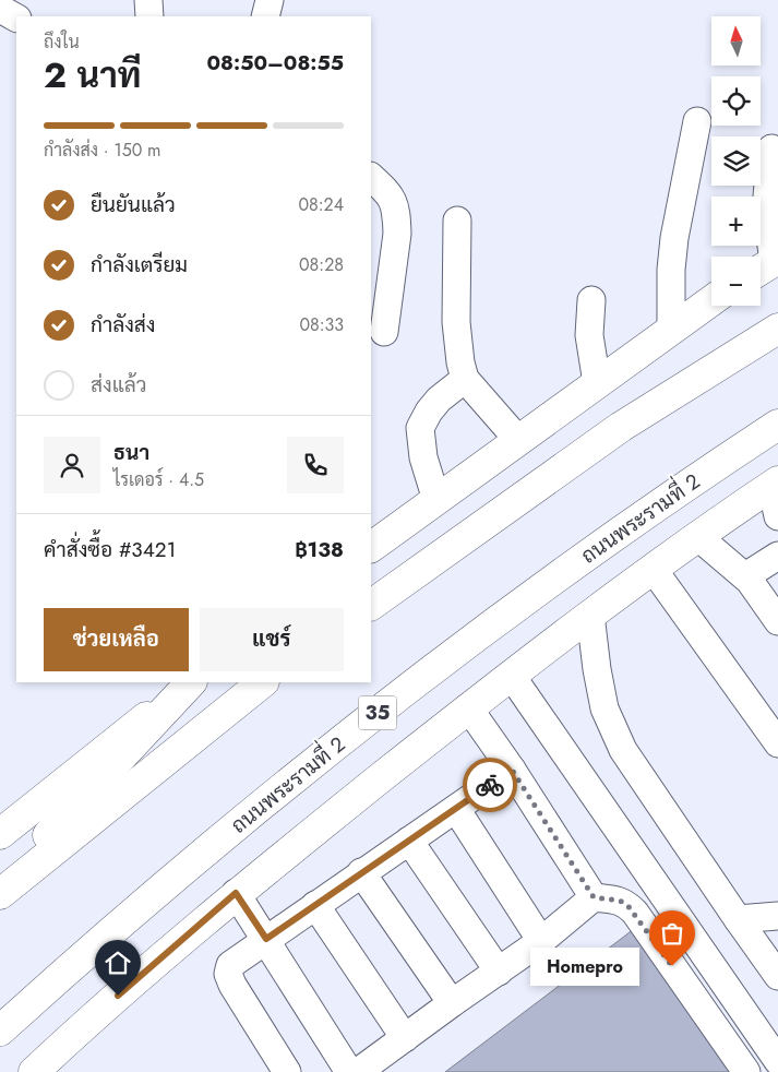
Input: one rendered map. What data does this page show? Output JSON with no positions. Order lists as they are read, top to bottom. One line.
{"streets":{"main road":["ถนนพระรามที่ 2","35"]},"places":["Homepro"],"north":"top","page":{"map_buttons":["+","−"],"heading":["2 นาที","ถึงใน","08:50–08:55"],"panel":["ธนา","ไรเดอร์ · 4.5","คำสั่งซื้อ #3421","฿138"],"bar":"กำลังส่ง · 150 m","list":[["ยืนยันแล้ว","08:24"],["กำลังเตรียม","08:28"],["กำลังส่ง","08:33"],"ส่งแล้ว"],"buttons":["ช่วยเหลือ","แชร์"],"bubble":"Homepro"}}
